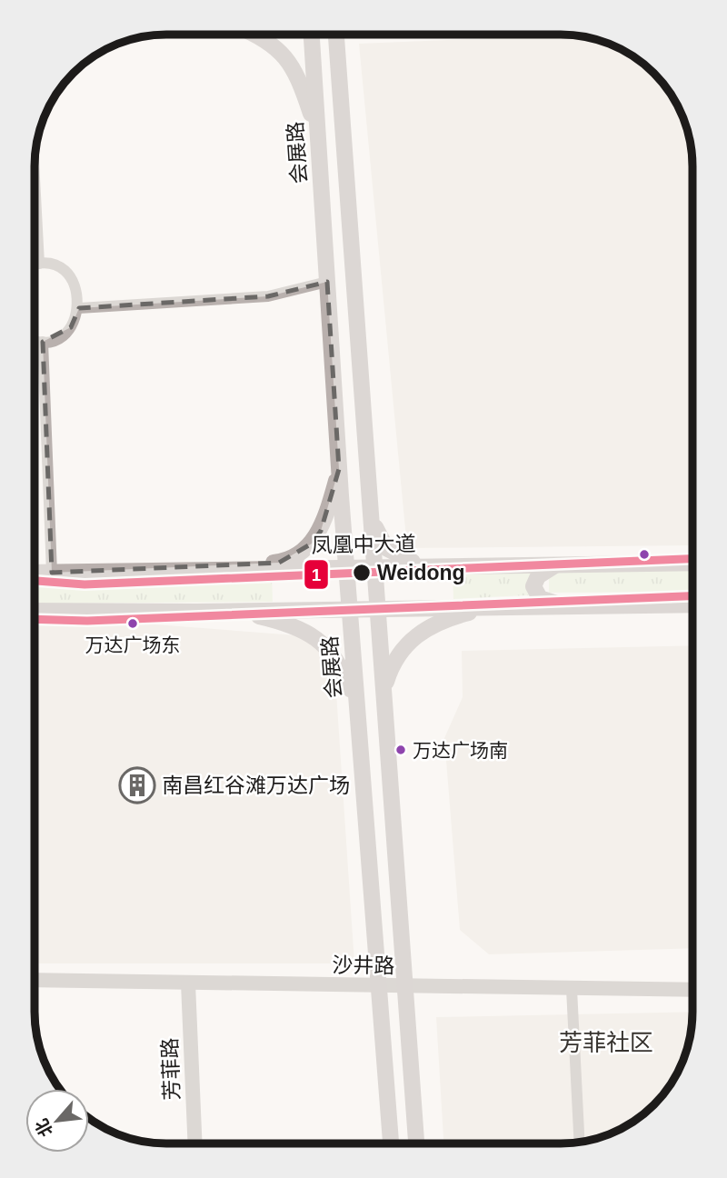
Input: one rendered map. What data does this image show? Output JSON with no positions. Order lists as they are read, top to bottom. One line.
{"streets":{"main road":["会展路","凤凰中大道"],"street":["沙井路","芳菲路"]},"crossings":[["会展路","凤凰中大道"],["会展路","沙井路"],["沙井路","芳菲路"]],"districts":["芳菲社区"],"places":{"other":["Weidong","万达广场东","万达广场南"],"building":["南昌红谷滩万达广场"]},"lines":["transit line 1"],"north":"bottom left"}
